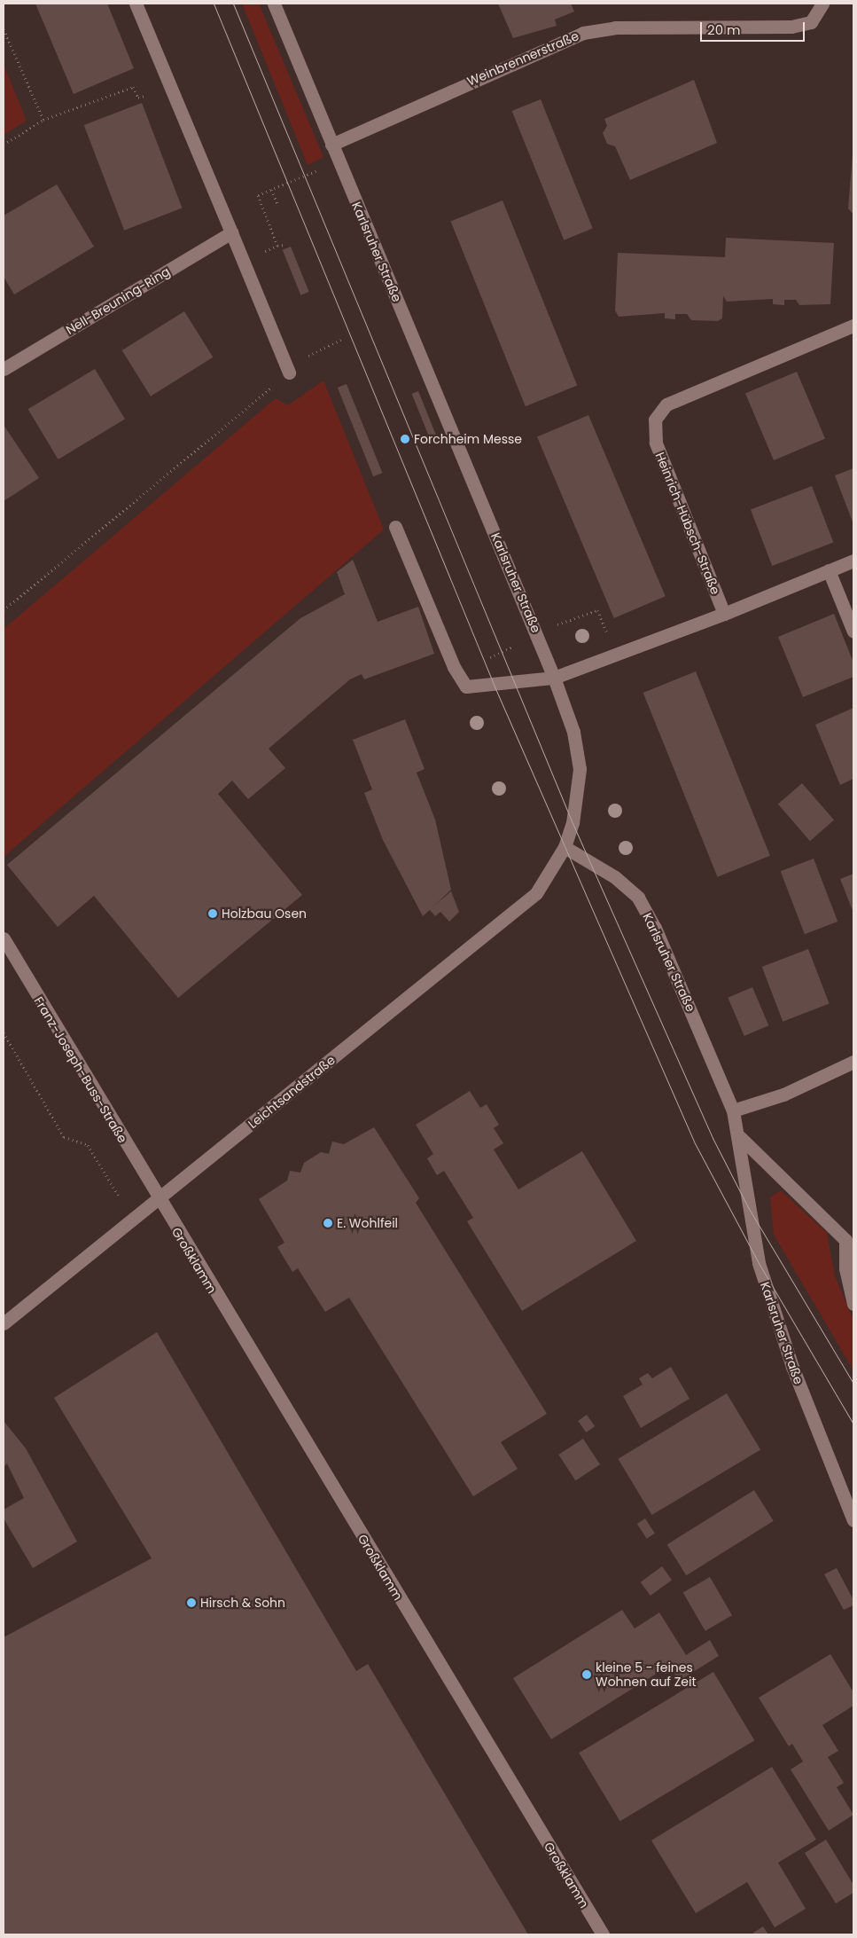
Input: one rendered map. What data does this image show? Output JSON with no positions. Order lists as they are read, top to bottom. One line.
{"streets":{"street":["Weinbrennerstraße","Karlsruher Straße","Nell-Breuning-Ring","Heinrich-Hübsch-Straße","Franz-Joseph-Buss-Straße","Leichtsandstraße","Großklamm"]},"crossings":[["Weinbrennerstraße","Karlsruher Straße"],["Karlsruher Straße","Leichtsandstraße"],["Franz-Joseph-Buss-Straße","Leichtsandstraße"],["Franz-Joseph-Buss-Straße","Großklamm"],["Leichtsandstraße","Großklamm"]],"places":["Forchheim Messe","Holzbau Osen","E. Wohlfeil","Hirsch & Sohn","kleine 5 - feines Wohnen auf Zeit"],"scale_bar":"20 m"}
